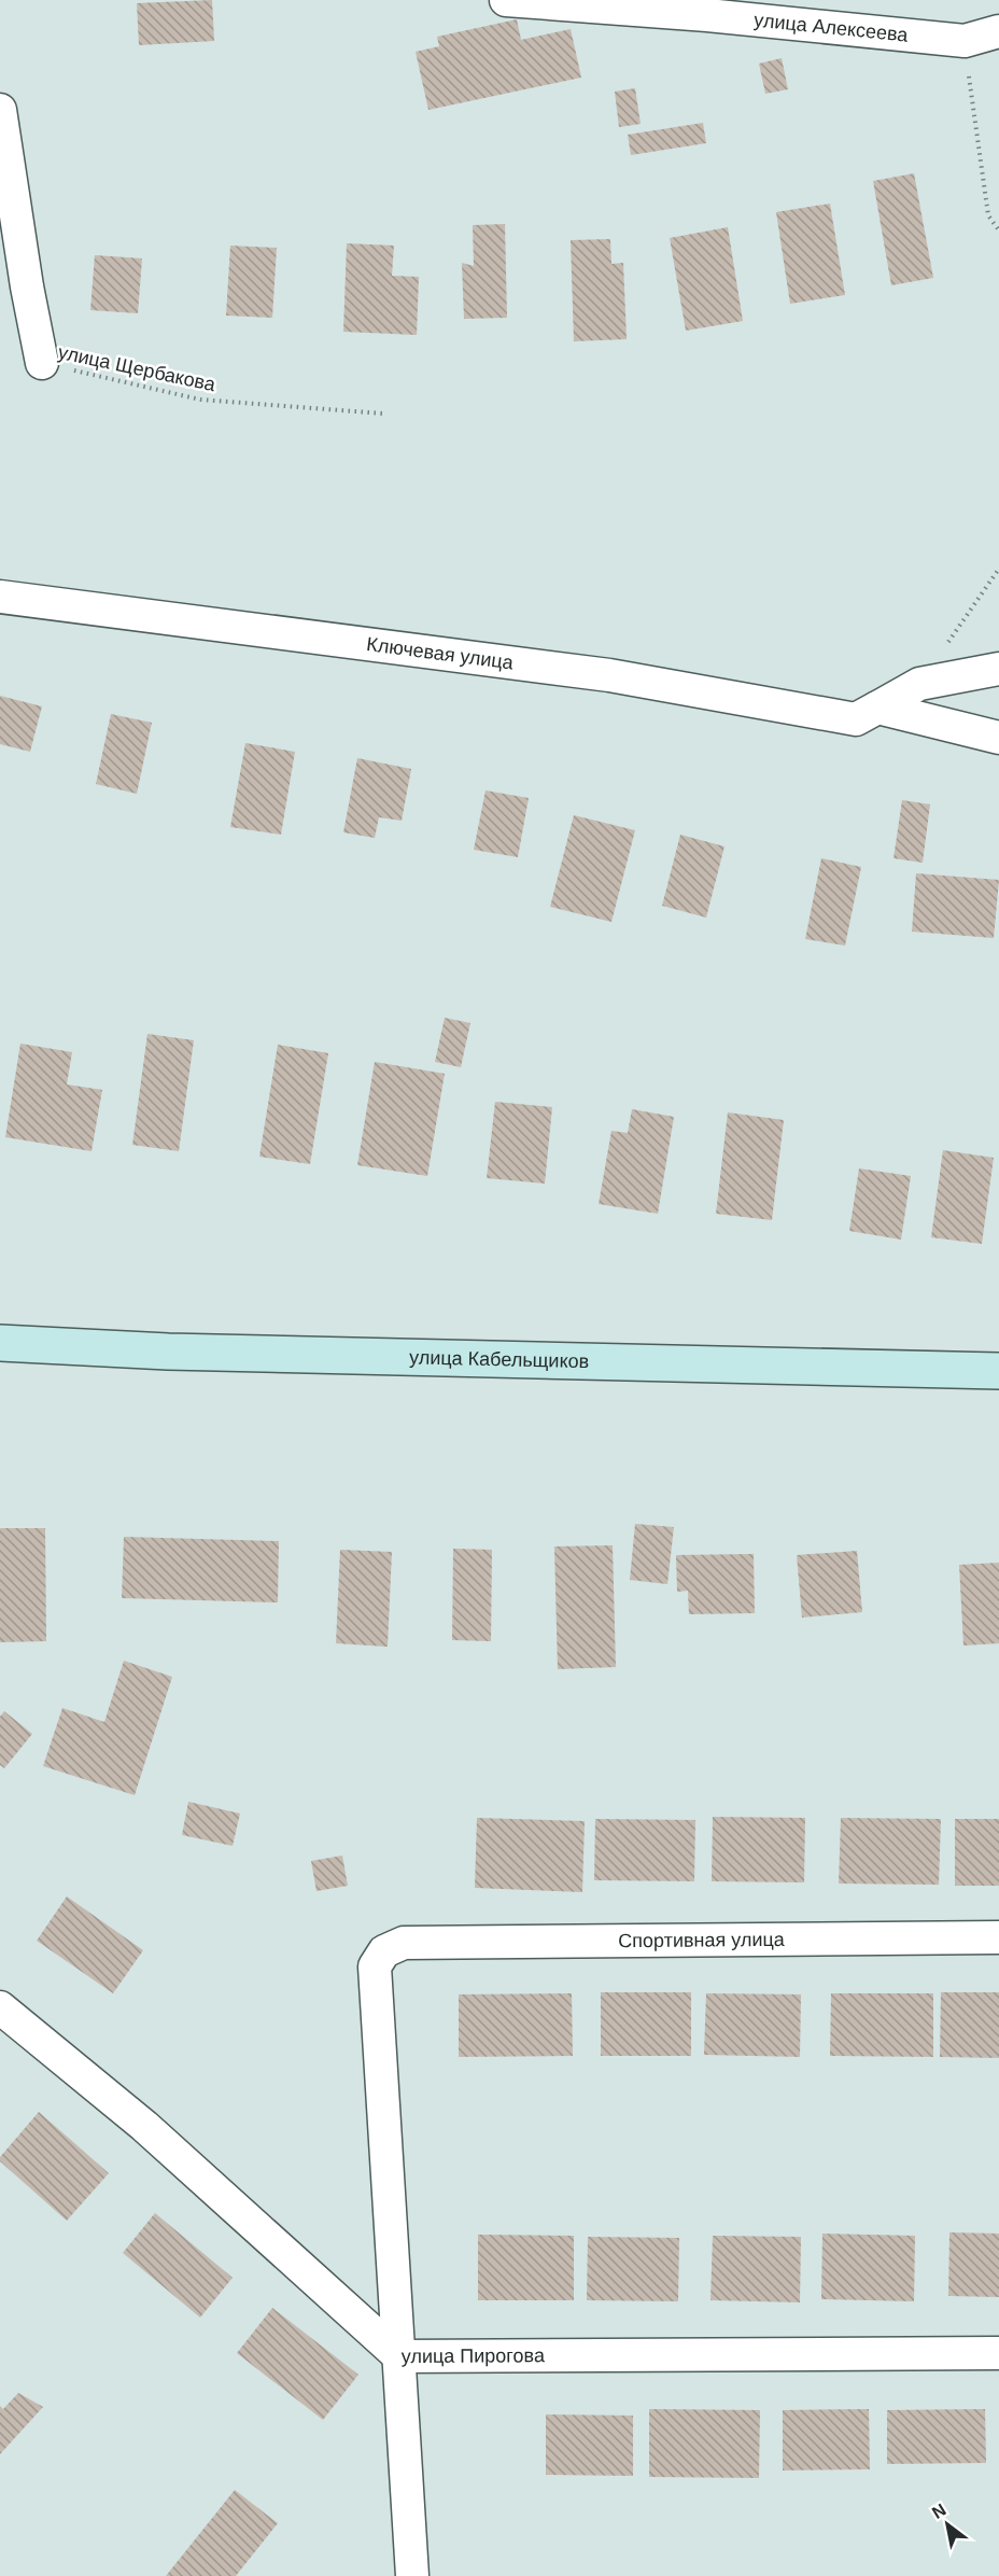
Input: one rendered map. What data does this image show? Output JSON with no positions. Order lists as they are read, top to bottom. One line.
{"streets":{"street":["улица Алексеева","Ключевая улица","улица Кабельщиков","Спортивная улица","улица Пирогова"],"path":["улица Щербакова"]},"crossings":[["Спортивная улица","улица Пирогова"]],"north":"top left"}
